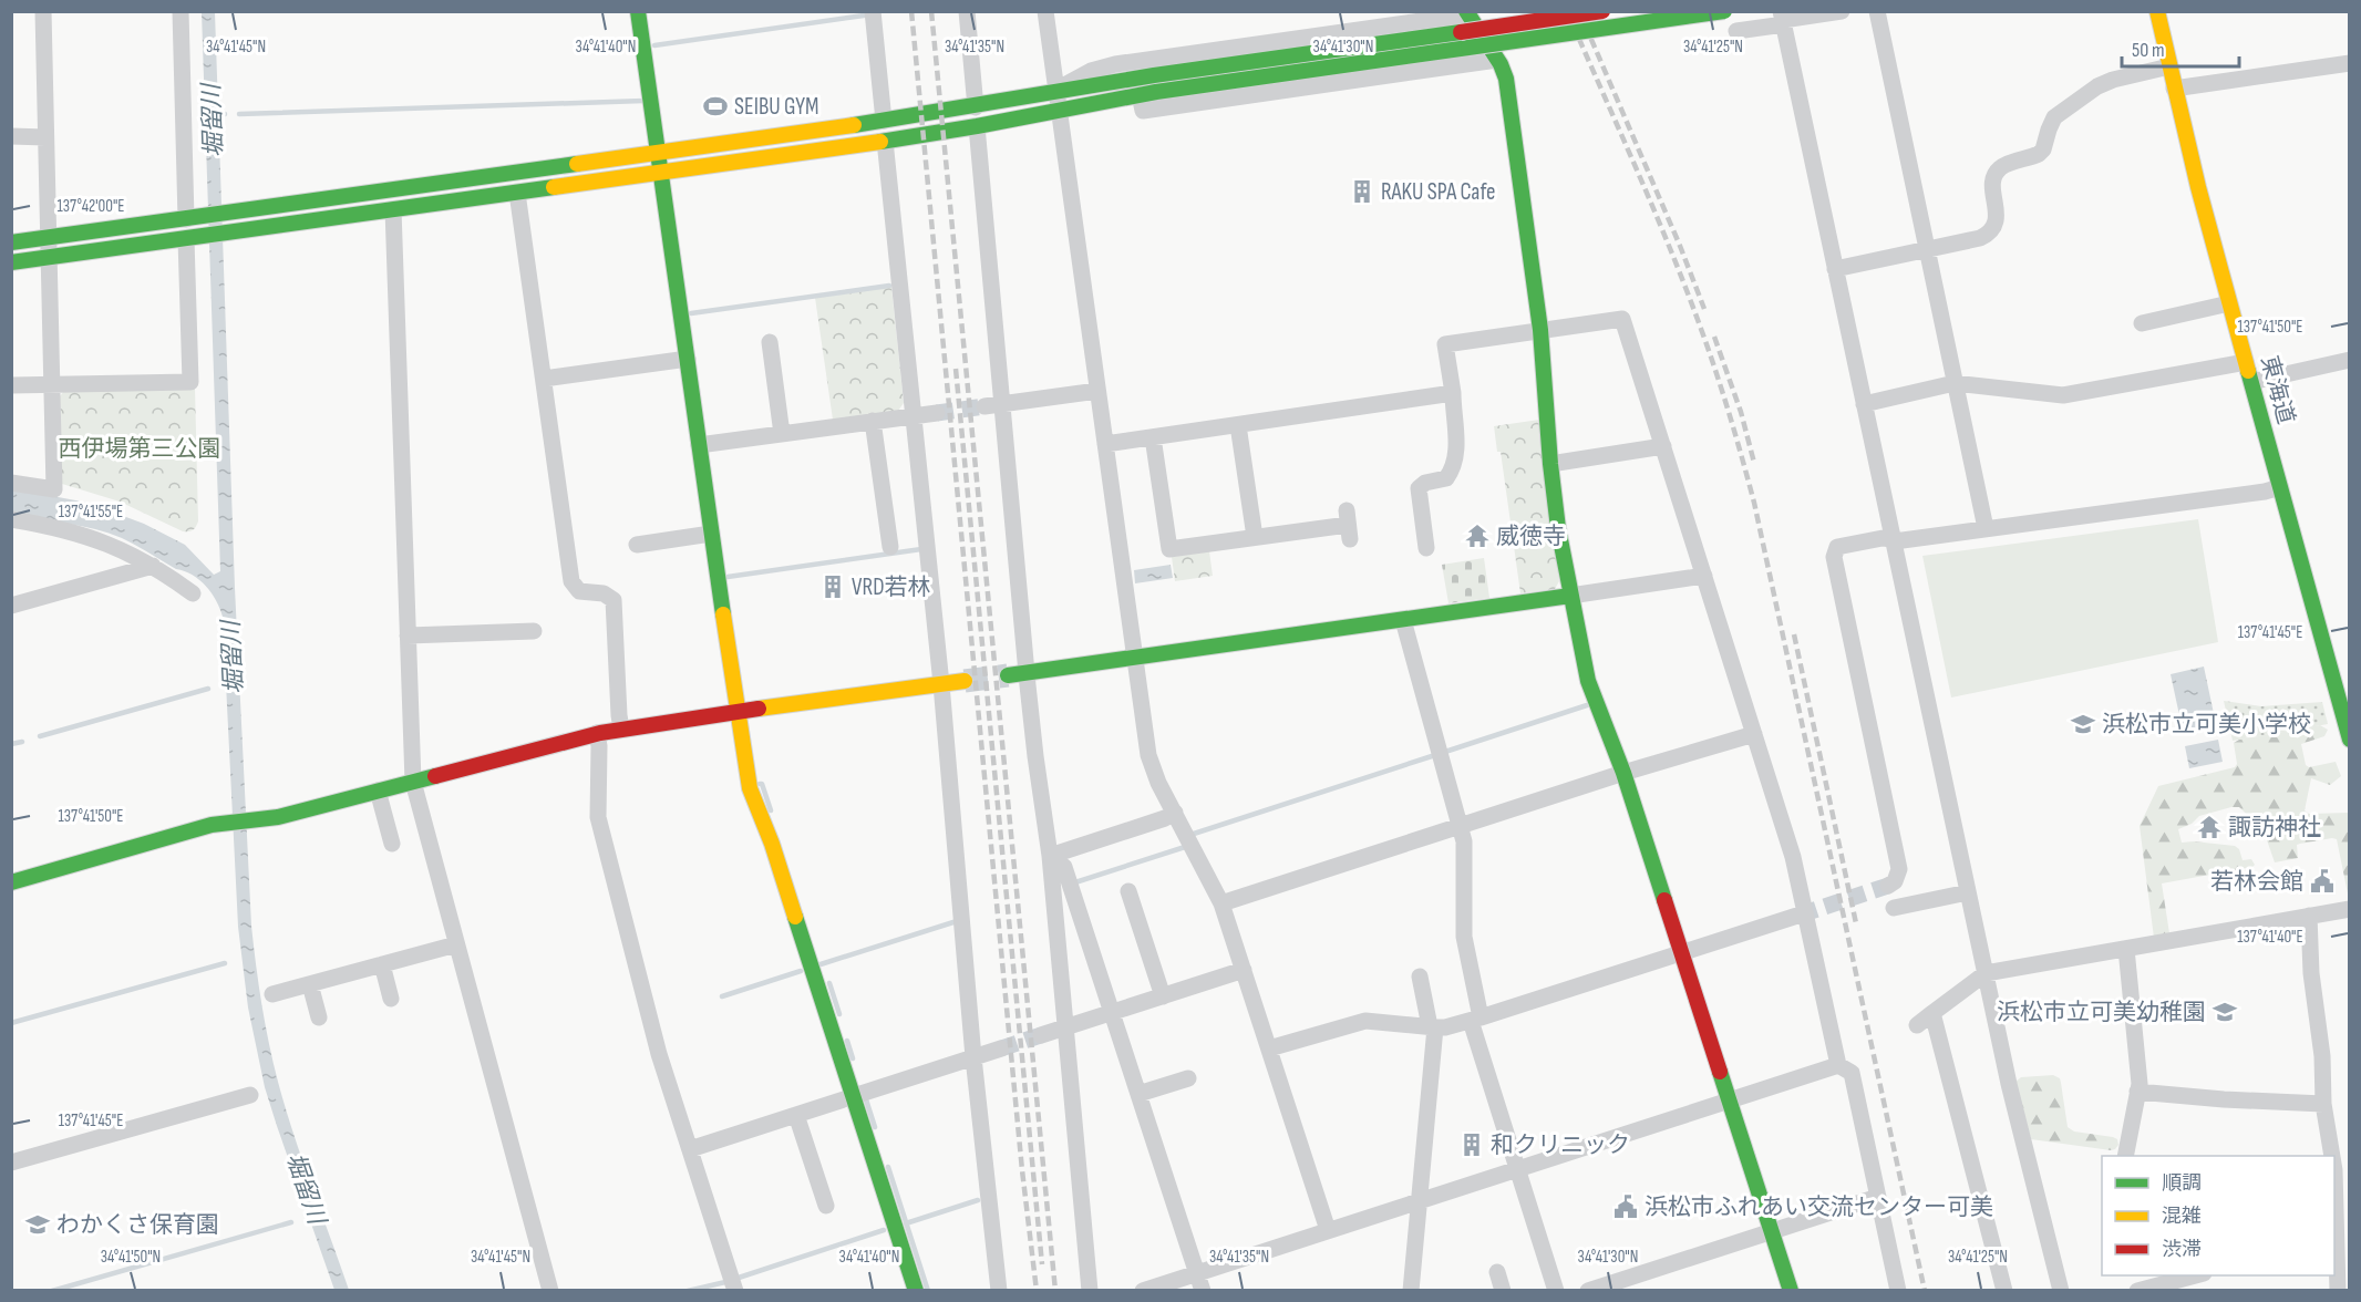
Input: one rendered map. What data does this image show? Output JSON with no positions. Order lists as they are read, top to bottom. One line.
{"streets":{"main road":["東海道"]},"water":["堀留川"],"parks":["西伊場第三公園"],"places":{"sports":["SEIBU GYM"],"building":["RAKU SPA Cafe","VRD若林","和クリニック"],"temple":["威徳寺","諏訪神社"],"school or university":["浜松市立可美小学校","浜松市立可美幼稚園","わかくさ保育園"],"public building":["若林会館","浜松市ふれあい交流センター可美"]},"legend":["順調","混雑","渋滞"],"scale_bar":"50 m","coordinates":["34°41'45\"N","34°41'40\"N","34°41'35\"N","34°41'30\"N","34°41'25\"N","137°42'00\"E","137°41'50\"E","137°41'55\"E","137°41'45\"E","137°41'40\"E","34°41'50\"N"]}
